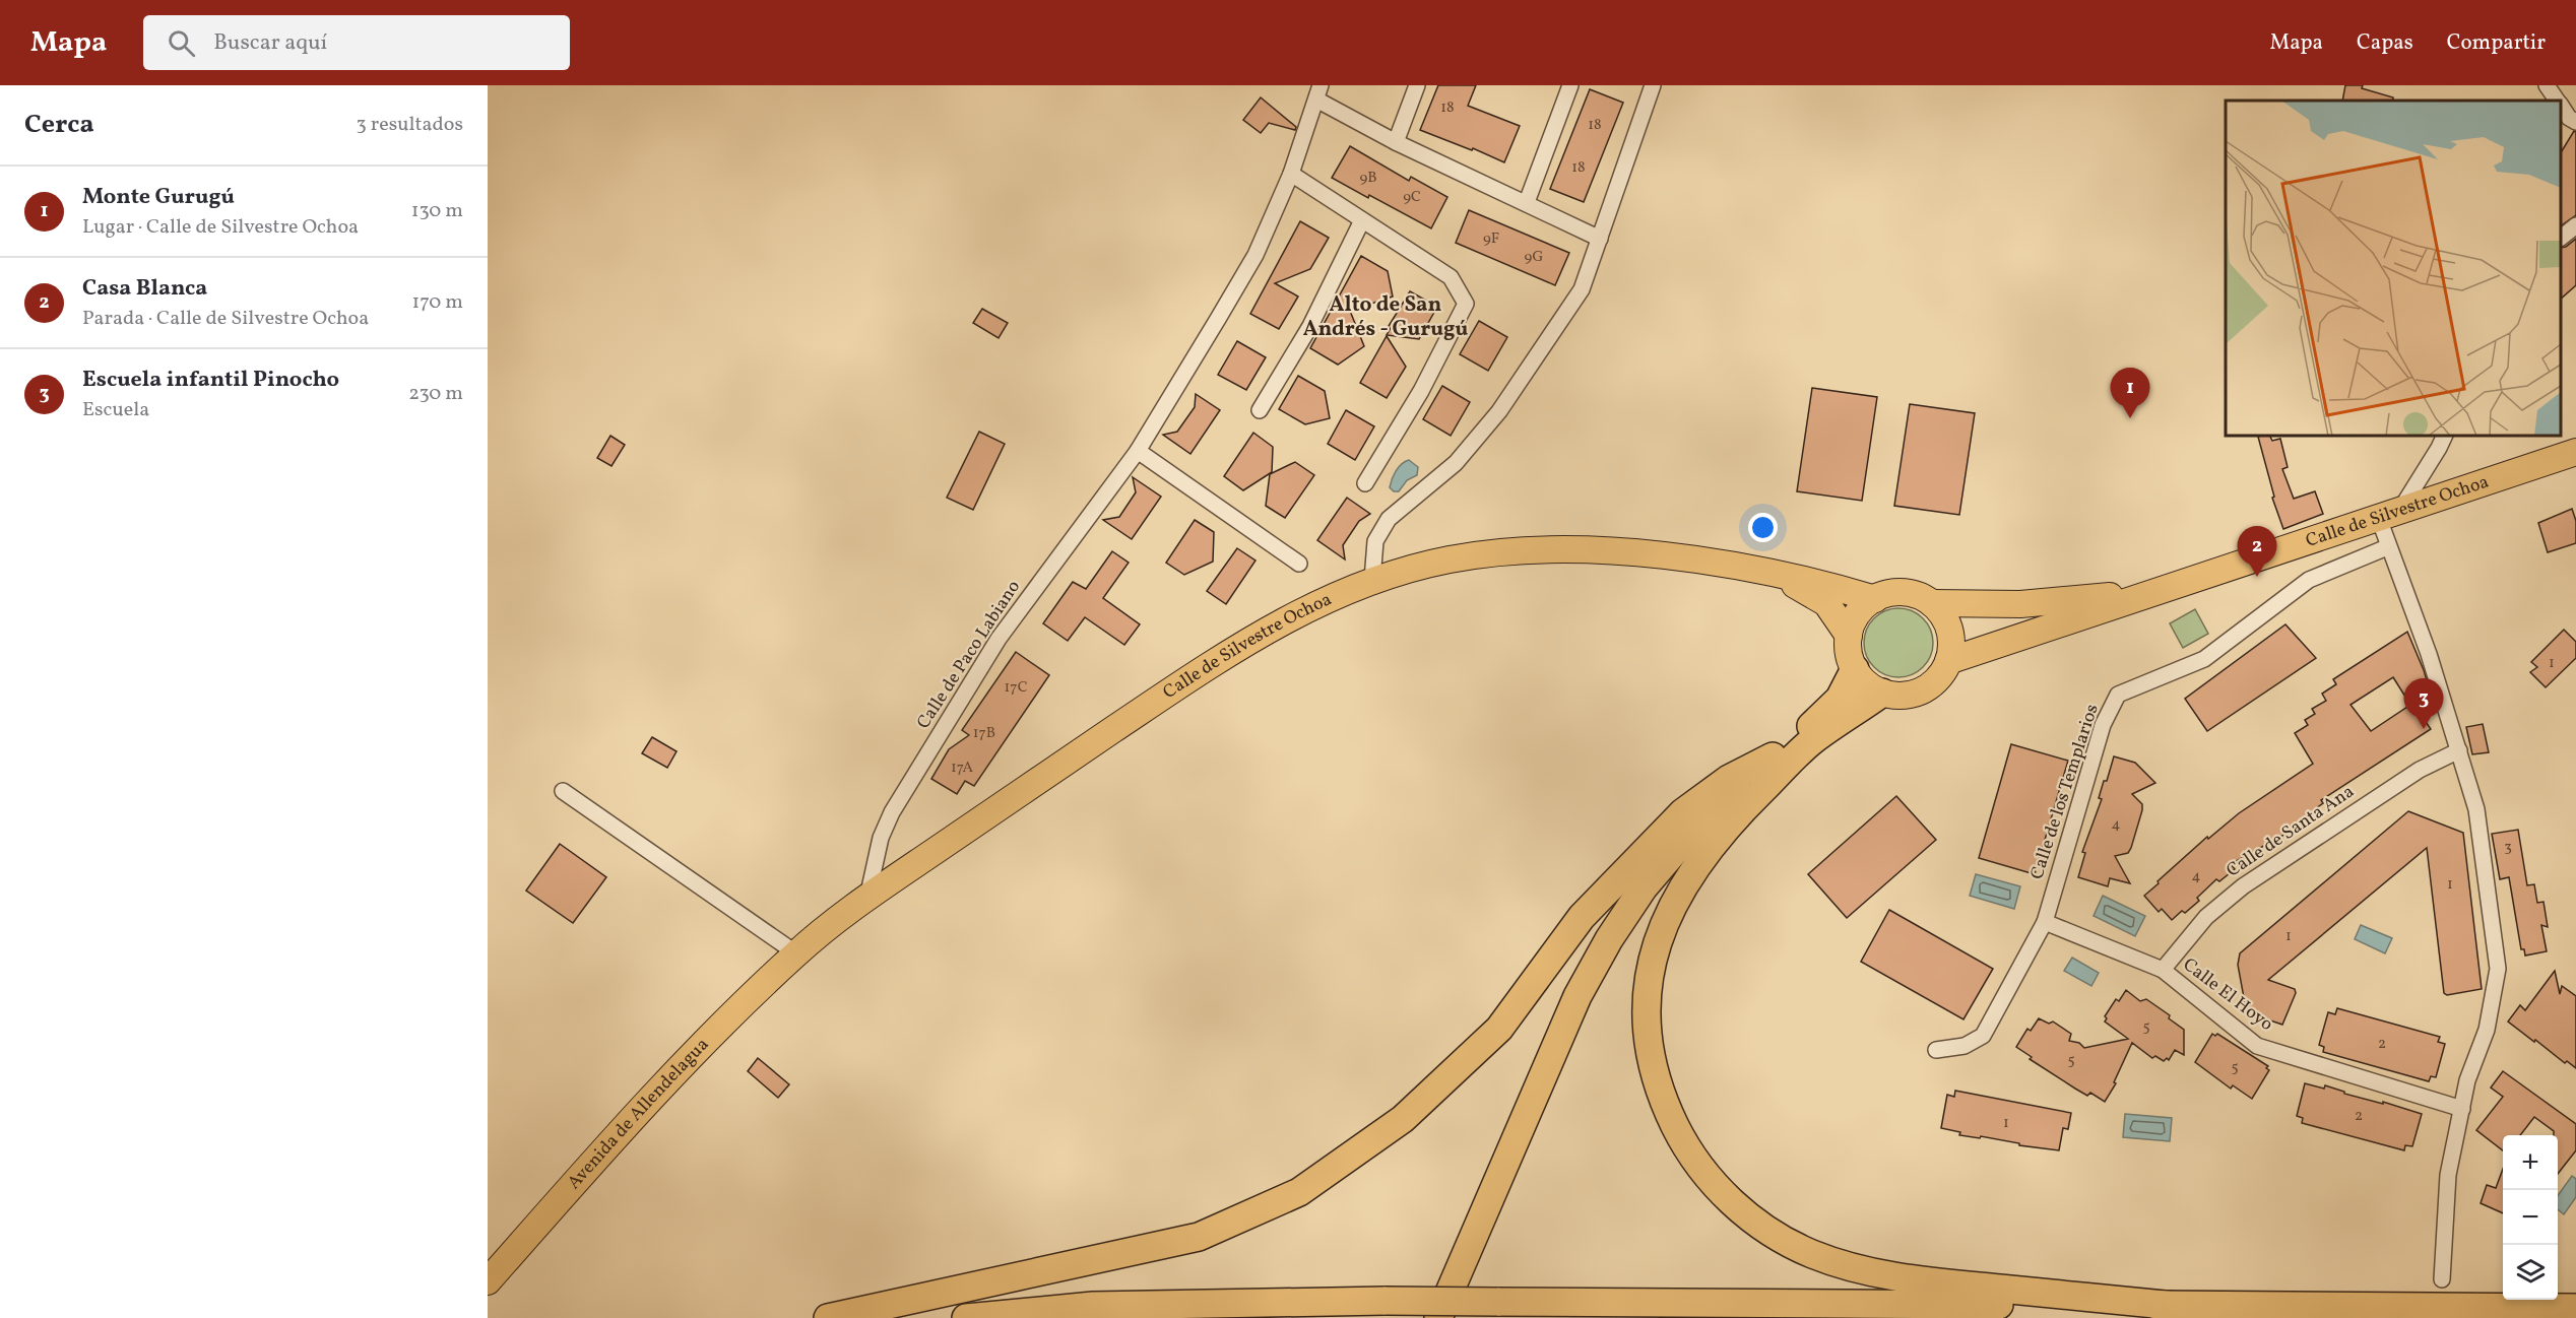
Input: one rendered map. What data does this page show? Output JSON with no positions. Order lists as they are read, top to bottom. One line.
{"streets":{"highway":["Calle de Silvestre Ochoa","Avenida de Allendelagua"],"street":["Calle de Paco Labiano","Calle de los Templarios","Calle de Santa Ana","Calle El Hoyo"]},"crossings":[["Calle de Silvestre Ochoa","Calle de Paco Labiano"],["Calle de Silvestre Ochoa","Avenida de Allendelagua"],["Calle de los Templarios","Calle El Hoyo"],["Calle de Santa Ana","Calle El Hoyo"]],"districts":["Alto de San Andrés - Gurugú"],"house_numbers":["18","18","18","9B","9C","9F","9G","1","17C","17B","17A","4","3","4","1","1","5","2","5","5","2","1"],"page":{"header":"Mapa","search":"Buscar aquí","nav":["Mapa","Capas","Compartir"],"heading":["Cerca","3 resultados"],"list":[{"mark":"1","name":"Monte Gurugú","note":"Lugar · Calle de Silvestre Ochoa","value":"130 m"},{"mark":"2","name":"Casa Blanca","note":"Parada · Calle de Silvestre Ochoa","value":"170 m"},{"mark":"3","name":"Escuela infantil Pinocho","note":"Escuela","value":"230 m"}],"pins":["1","2","3"],"map_buttons":["+","−"]}}
